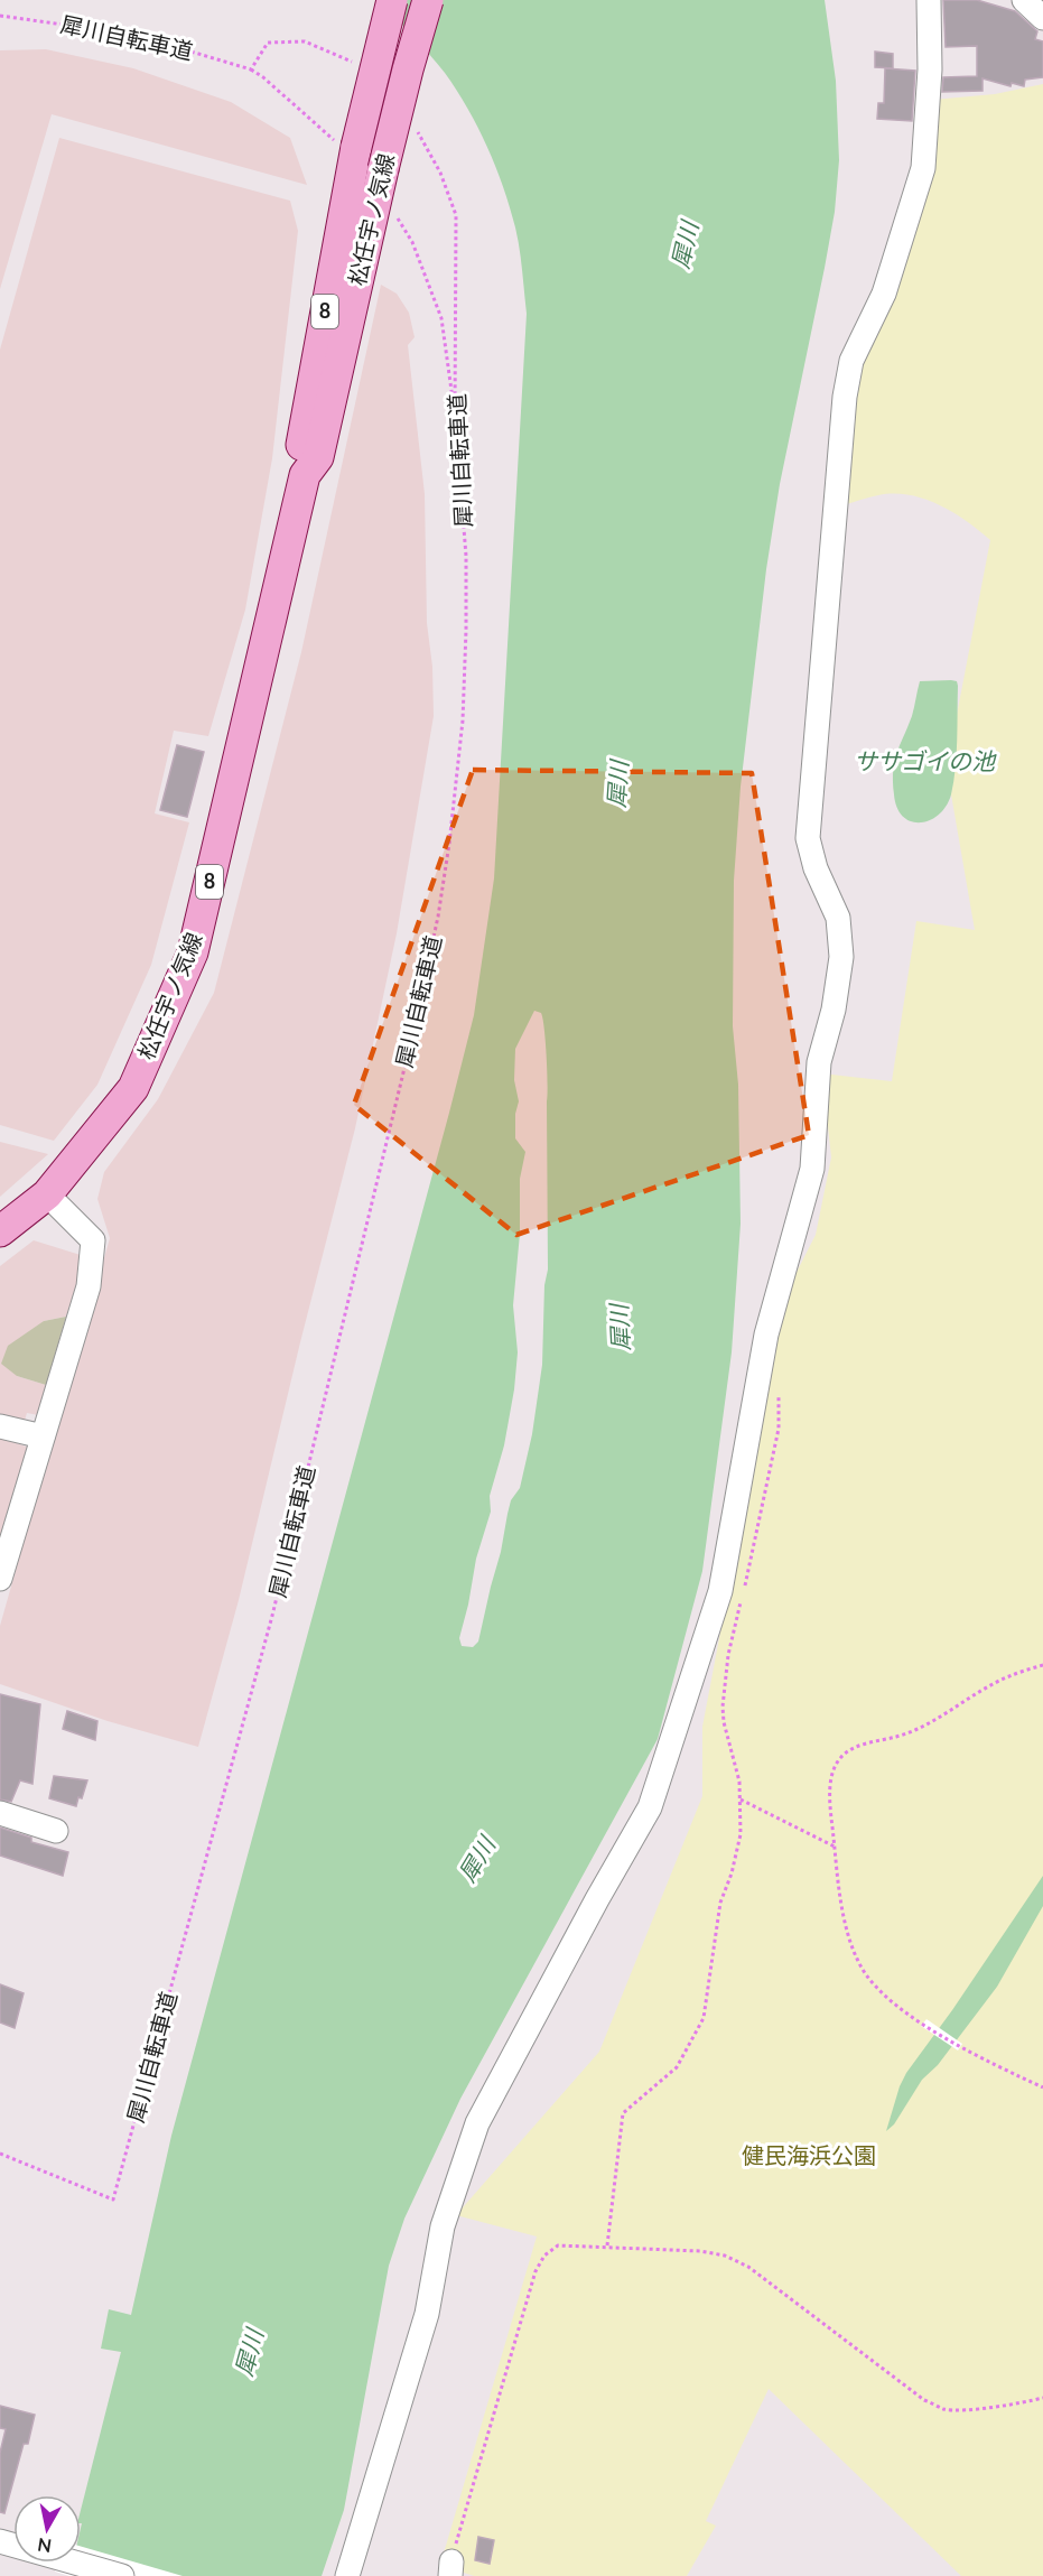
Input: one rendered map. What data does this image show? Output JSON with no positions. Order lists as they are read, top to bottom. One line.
{"streets":{"main road":["松任宇ノ気線","8"],"path":["犀川自転車道"]},"water":["犀川","ササゴイの池"],"parks":["健民海浜公園"],"north":"bottom"}
